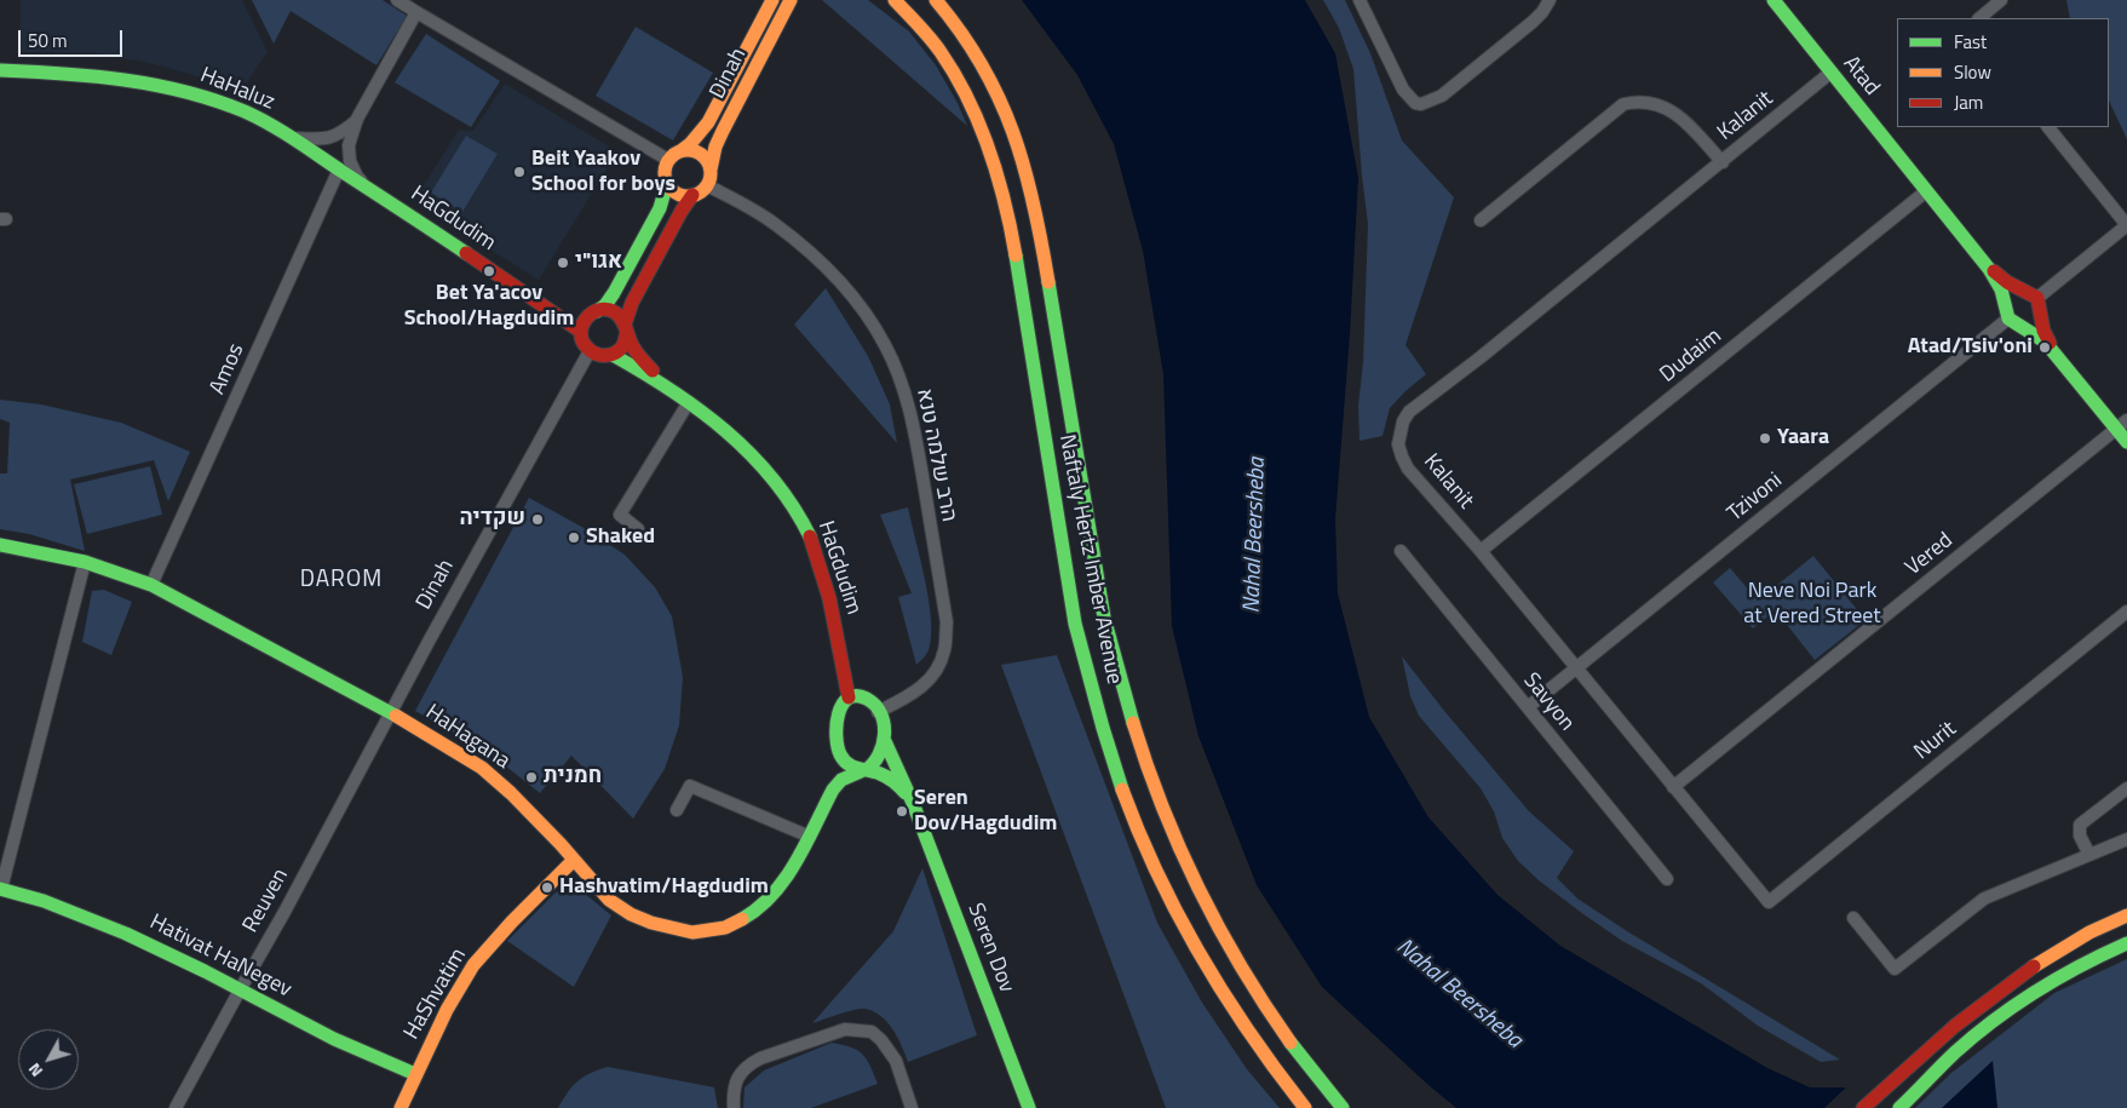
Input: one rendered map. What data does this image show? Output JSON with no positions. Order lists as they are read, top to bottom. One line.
{"streets":{"street":["Dinah","Atad","HaHaluz","Kalanit","HaGdudim","Dudaim","Amos","הרב שלמה טנא","Tzivoni","Vered","Naftaly Hertz Imber Avenue","Savyon","HaHagana","Nurit","Reuven","Seren Dov","Hativat HaNegev","HaShvatim"]},"crossings":[["Dinah","HaGdudim"],["Dinah","הרב שלמה טנא"],["Dinah","HaHagana"],["Dinah","Reuven"],["Atad","Kalanit"],["Atad","Dudaim"],["Atad","Tzivoni"],["HaHaluz","HaGdudim"],["HaHaluz","Amos"],["Kalanit","Dudaim"],["Kalanit","Tzivoni"],["Kalanit","Vered"],["Kalanit","Nurit"],["HaGdudim","Amos"],["HaGdudim","הרב שלמה טנא"],["HaGdudim","HaHagana"],["HaGdudim","Seren Dov"],["Amos","HaHagana"],["הרב שלמה טנא","HaHagana"],["הרב שלמה טנא","Seren Dov"],["Tzivoni","Savyon"],["HaHagana","Reuven"],["HaHagana","Seren Dov"],["HaHagana","HaShvatim"],["Reuven","Hativat HaNegev"],["Hativat HaNegev","HaShvatim"]],"districts":["DAROM"],"water":["Nahal Beersheba"],"parks":["Neve Noi Park at Vered Street"],"places":["Beit Yaakov School for boys","אגו\"י","Bet Ya'acov School/Hagdudim","Atad/Tsiv'oni","Yaara","שקדיה","Shaked","חמנית","Seren Dov/Hagdudim","Hashvatim/Hagdudim"],"legend":["Fast","Slow","Jam"],"scale_bar":"50 m","north":"bottom left"}
